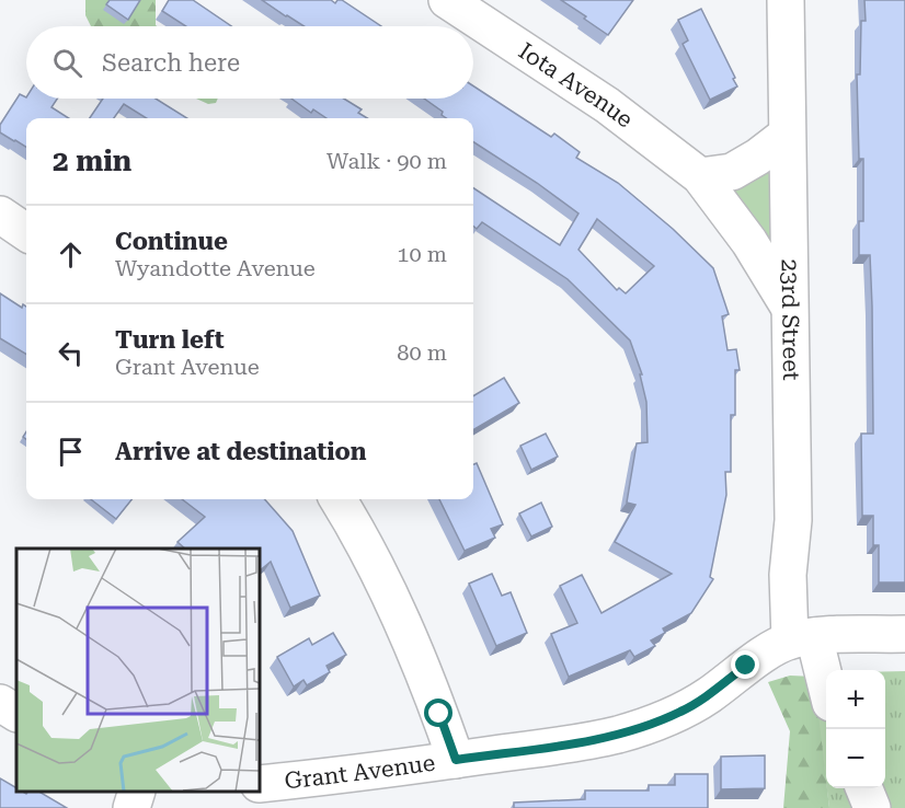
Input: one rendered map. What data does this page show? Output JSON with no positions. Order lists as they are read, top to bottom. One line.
{"streets":{"street":["Iota Avenue","23rd Street","Grant Avenue"]},"crossings":[["Iota Avenue","23rd Street"],["23rd Street","Grant Avenue"]],"page":{"search":"Search here","heading":["2 min","Walk · 90 m"],"list":[["Continue","Wyandotte Avenue","10 m"],["Turn left","Grant Avenue","80 m"],"Arrive at destination"],"map_buttons":["+","−"]}}
